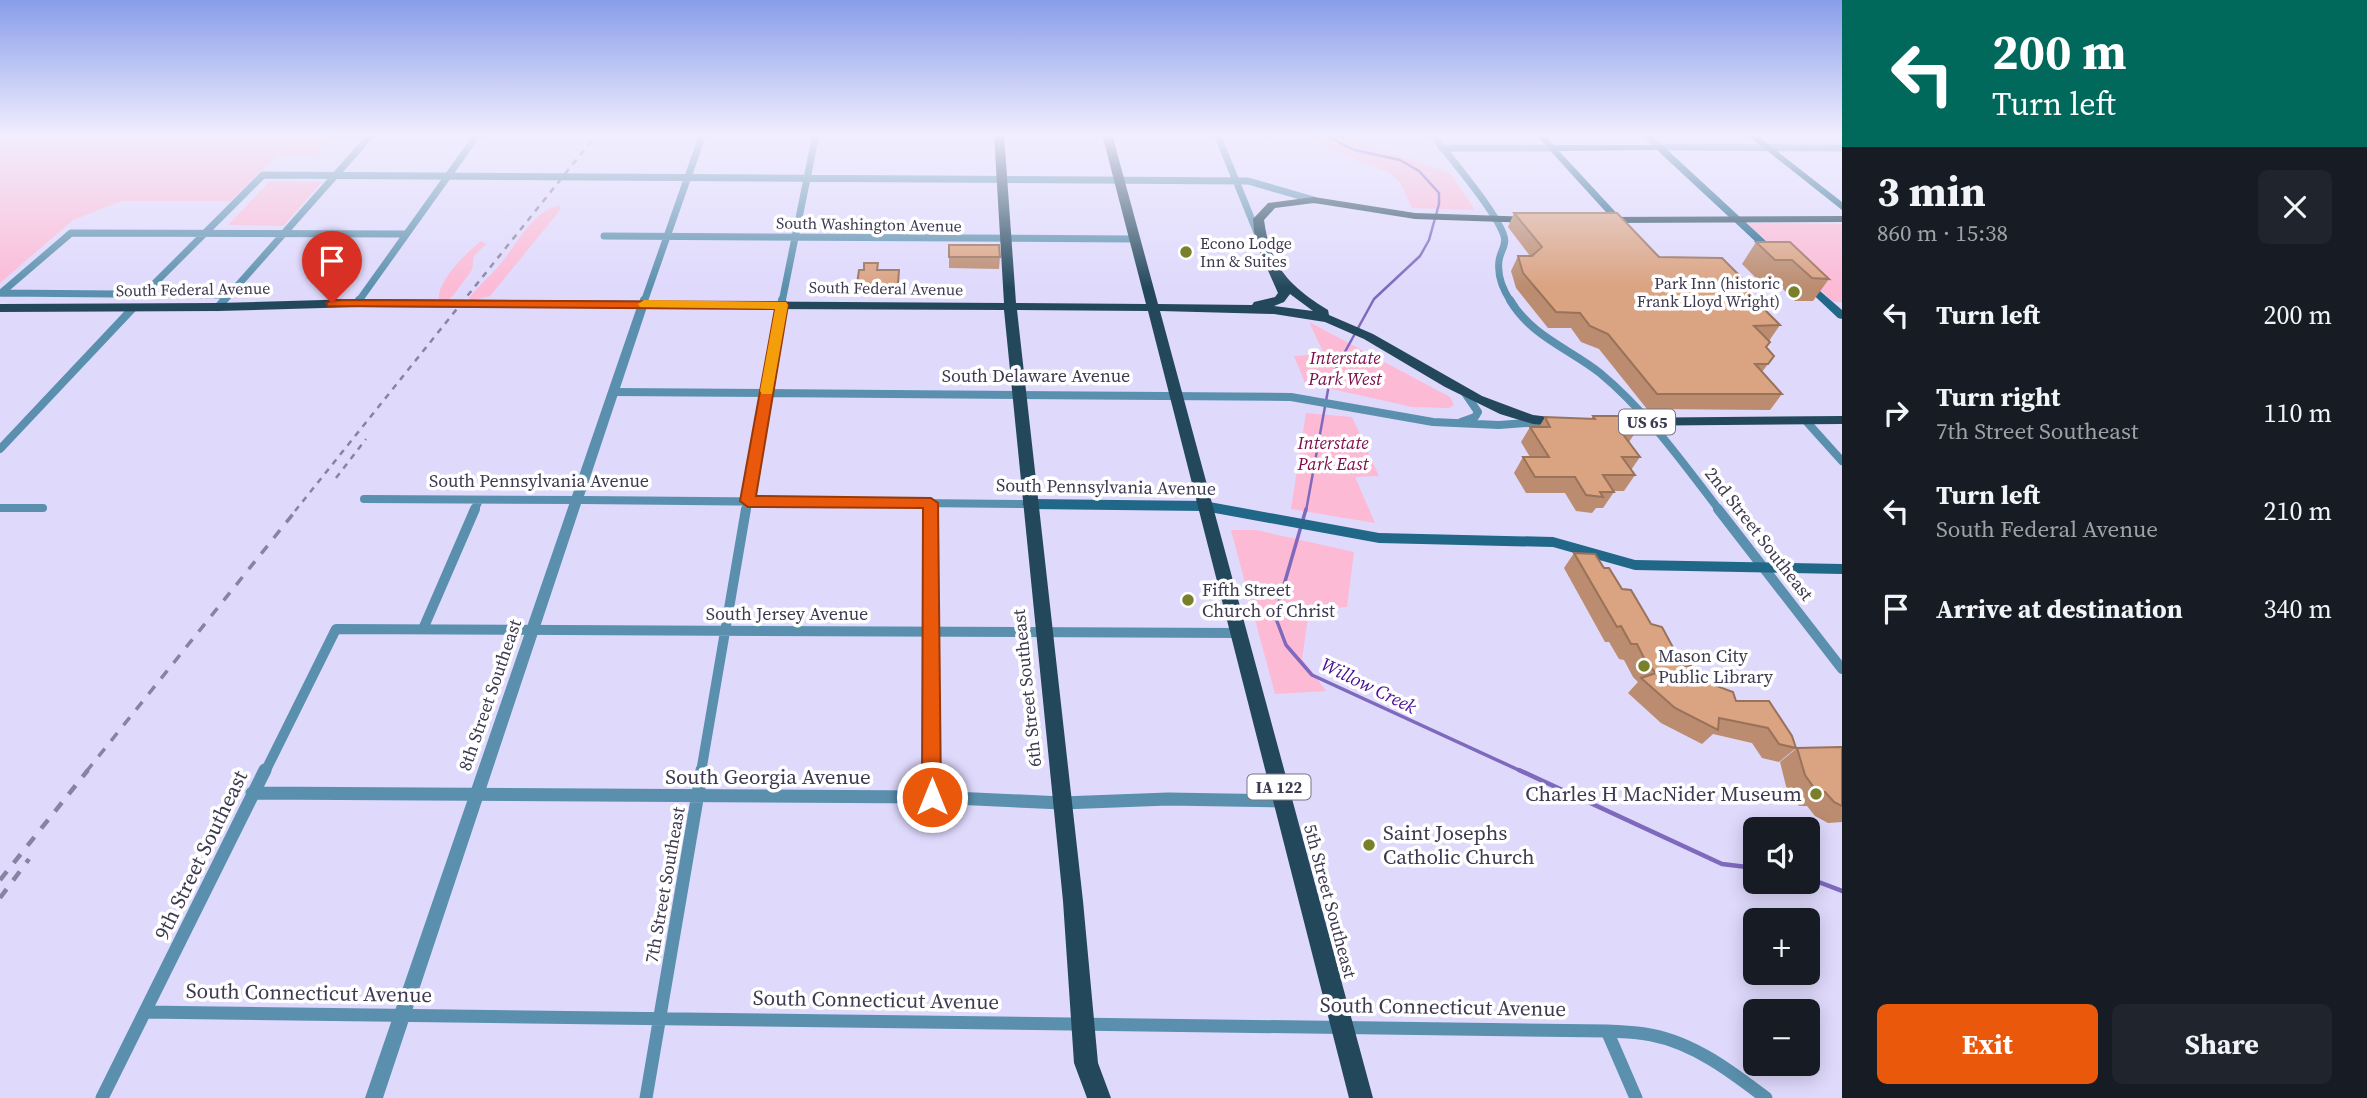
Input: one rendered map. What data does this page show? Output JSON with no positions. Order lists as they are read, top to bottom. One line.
{"streets":{"main road":["South Federal Avenue","South Delaware Avenue","US 65","South Pennsylvania Avenue","6th Street Southeast","IA 122","5th Street Southeast"],"street":["South Washington Avenue","2nd Street Southeast","South Jersey Avenue","8th Street Southeast","South Georgia Avenue","9th Street Southeast","7th Street Southeast","South Connecticut Avenue"]},"crossings":[["South Washington Avenue","6th Street Southeast"],["South Washington Avenue","7th Street Southeast"],["South Washington Avenue","5th Street Southeast"],["South Federal Avenue","South Delaware Avenue"],["South Federal Avenue","6th Street Southeast"],["South Federal Avenue","8th Street Southeast"],["South Federal Avenue","7th Street Southeast"],["South Federal Avenue","5th Street Southeast"],["South Delaware Avenue","6th Street Southeast"],["South Delaware Avenue","8th Street Southeast"],["South Delaware Avenue","7th Street Southeast"],["South Delaware Avenue","5th Street Southeast"],["US 65","2nd Street Southeast"],["South Pennsylvania Avenue","2nd Street Southeast"],["South Pennsylvania Avenue","6th Street Southeast"],["South Pennsylvania Avenue","8th Street Southeast"],["South Pennsylvania Avenue","7th Street Southeast"],["South Pennsylvania Avenue","5th Street Southeast"],["South Jersey Avenue","6th Street Southeast"],["South Jersey Avenue","8th Street Southeast"],["South Jersey Avenue","9th Street Southeast"],["South Jersey Avenue","7th Street Southeast"],["South Jersey Avenue","5th Street Southeast"],["6th Street Southeast","South Georgia Avenue"],["6th Street Southeast","South Connecticut Avenue"],["8th Street Southeast","South Georgia Avenue"],["8th Street Southeast","South Connecticut Avenue"],["South Georgia Avenue","9th Street Southeast"],["South Georgia Avenue","7th Street Southeast"],["South Georgia Avenue","5th Street Southeast"],["9th Street Southeast","South Connecticut Avenue"],["7th Street Southeast","South Connecticut Avenue"],["5th Street Southeast","South Connecticut Avenue"]],"water":["Willow Creek"],"parks":["Interstate Park West","Interstate Park East"],"places":["Econo Lodge Inn & Suites","Park Inn (historic Frank Lloyd Wright)","Fifth Street Church of Christ","Mason City Public Library","Charles H MacNider Museum","Saint Josephs Catholic Church"],"page":{"turn":["200 m","Turn left"],"heading":["3 min","860 m · 15:38"],"list":[{"name":"Turn left","value":"200 m"},{"name":"Turn right","note":"7th Street Southeast","value":"110 m"},{"name":"Turn left","note":"South Federal Avenue","value":"210 m"},{"name":"Arrive at destination","value":"340 m"}],"map_buttons":["+","−"],"buttons":["Exit","Share"]}}
